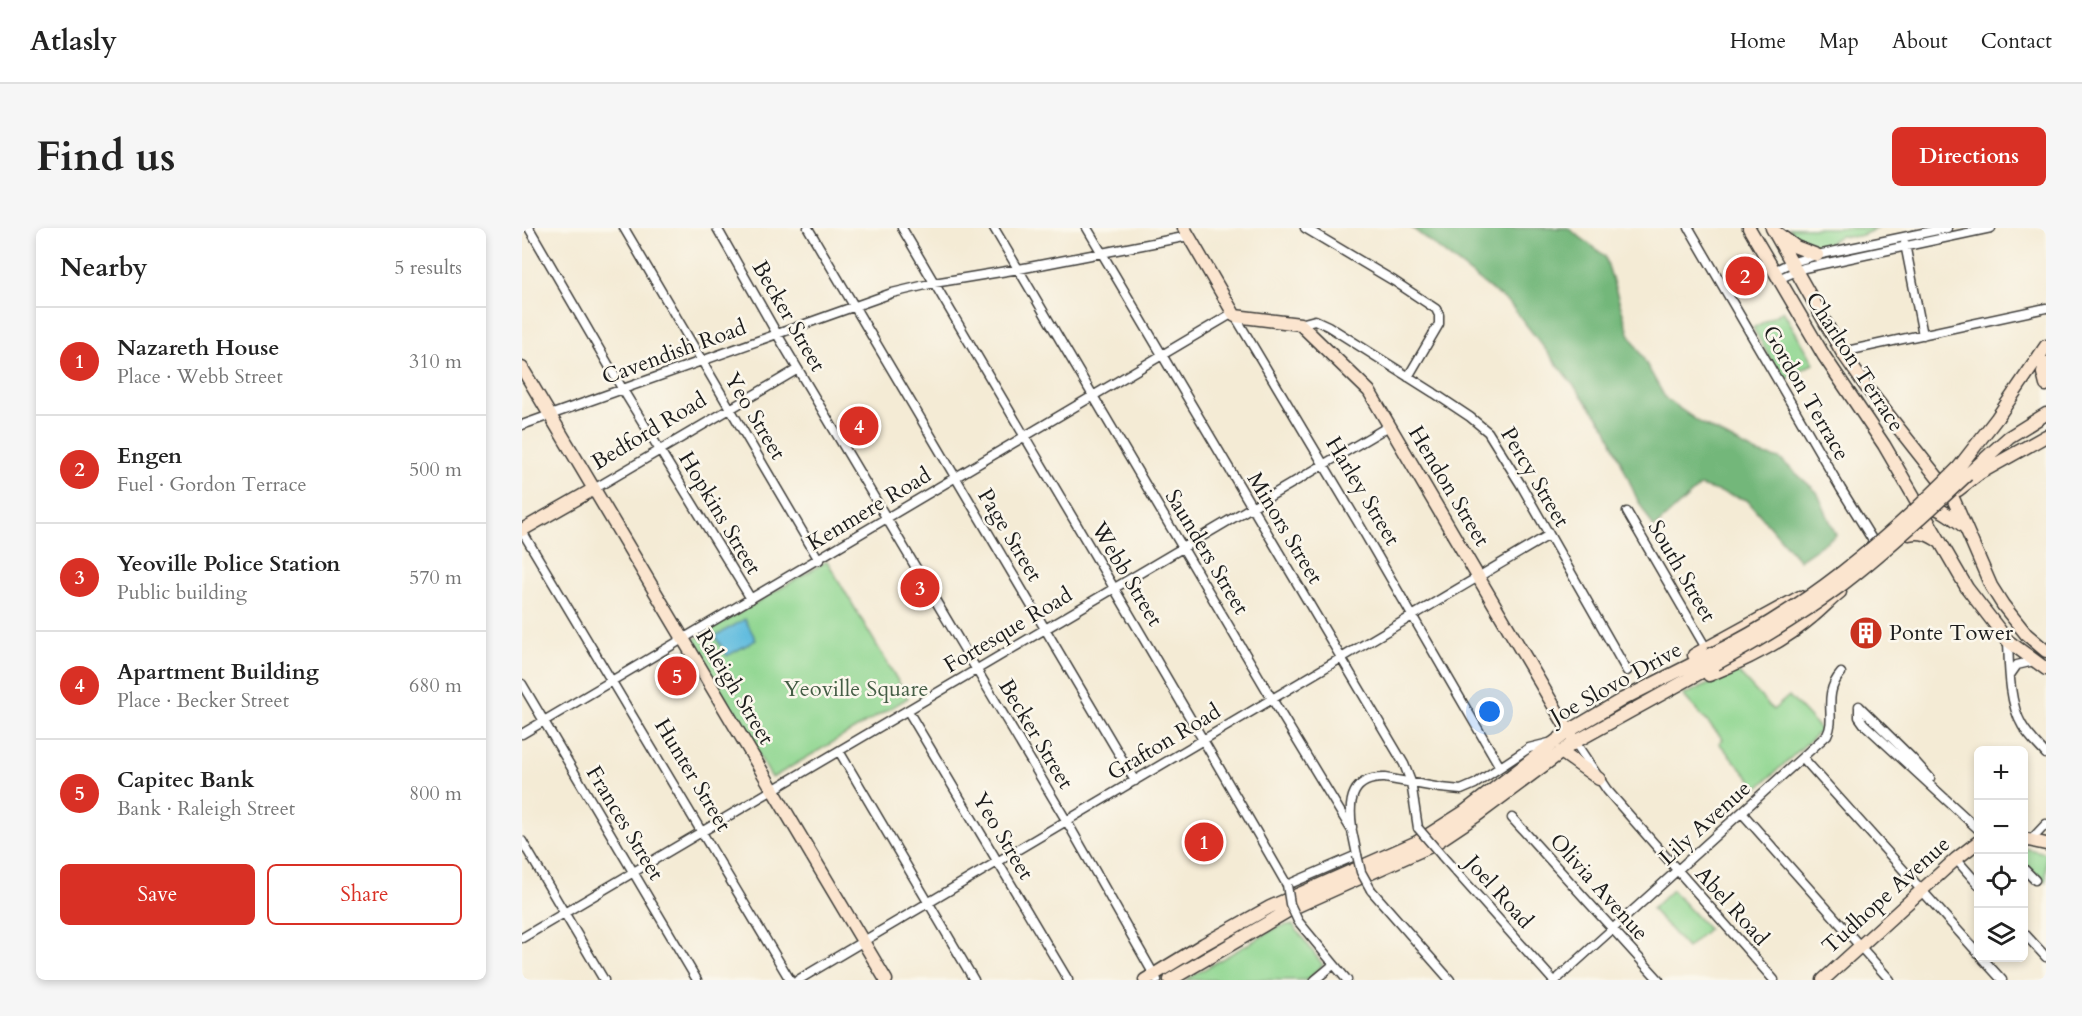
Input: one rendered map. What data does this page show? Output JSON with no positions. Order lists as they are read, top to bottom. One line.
{"streets":{"main road":["Charlton Terrace","Bedford Road","Hendon Street","Harley Street","Joe Slovo Drive","Raleigh Street","Tudhope Avenue"],"street":["Becker Street","Cavendish Road","Gordon Terrace","Yeo Street","Percy Street","Kenmere Road","Hopkins Street","Minors Street","Page Street","Saunders Street","South Street","Webb Street","Fortesque Road","Grafton Road","Hunter Street","Frances Street","Lily Avenue","Olivia Avenue","Joel Road","Abel Road"]},"crossings":[["Becker Street","Cavendish Road"],["Becker Street","Bedford Road"],["Becker Street","Kenmere Road"],["Becker Street","Fortesque Road"],["Becker Street","Joe Slovo Drive"],["Becker Street","Grafton Road"],["Cavendish Road","Yeo Street"],["Cavendish Road","Harley Street"],["Cavendish Road","Hopkins Street"],["Cavendish Road","Minors Street"],["Cavendish Road","Page Street"],["Cavendish Road","Saunders Street"],["Cavendish Road","Webb Street"],["Cavendish Road","Raleigh Street"],["Yeo Street","Bedford Road"],["Yeo Street","Kenmere Road"],["Yeo Street","Fortesque Road"],["Yeo Street","Grafton Road"],["Bedford Road","Hopkins Street"],["Bedford Road","Raleigh Street"],["Bedford Road","Hunter Street"],["Percy Street","Hendon Street"],["Percy Street","Grafton Road"],["Hendon Street","Fortesque Road"],["Hendon Street","Joe Slovo Drive"],["Hendon Street","Grafton Road"],["Hendon Street","Abel Road"],["Harley Street","Kenmere Road"],["Harley Street","Fortesque Road"],["Harley Street","Grafton Road"],["Kenmere Road","Hopkins Street"],["Kenmere Road","Minors Street"],["Kenmere Road","Page Street"],["Kenmere Road","Saunders Street"],["Kenmere Road","Webb Street"],["Kenmere Road","Raleigh Street"],["Kenmere Road","Hunter Street"],["Kenmere Road","Frances Street"],["Minors Street","Fortesque Road"],["Minors Street","Grafton Road"],["Minors Street","Joel Road"],["Page Street","Fortesque Road"],["Page Street","Grafton Road"],["Saunders Street","Fortesque Road"],["Saunders Street","Grafton Road"],["South Street","Joe Slovo Drive"],["Webb Street","Fortesque Road"],["Webb Street","Grafton Road"],["Fortesque Road","Raleigh Street"],["Fortesque Road","Hunter Street"],["Fortesque Road","Frances Street"],["Joe Slovo Drive","Abel Road"],["Raleigh Street","Grafton Road"],["Lily Avenue","Olivia Avenue"],["Lily Avenue","Joel Road"],["Lily Avenue","Abel Road"]],"parks":["Yeoville Square"],"places":{"building":["Ponte Tower"]},"page":{"header":"Atlasly","nav":["Home","Map","About","Contact"],"buttons":["Directions",["Save","Share"]],"title":"Find us","heading":["Nearby","5 results"],"pins":["2","4","3","5","1"],"list":[{"mark":"1","name":"Nazareth House","note":"Place · Webb Street","value":"310 m"},{"mark":"2","name":"Engen","note":"Fuel · Gordon Terrace","value":"500 m"},{"mark":"3","name":"Yeoville Police Station","note":"Public building","value":"570 m"},{"mark":"4","name":"Apartment Building","note":"Place · Becker Street","value":"680 m"},{"mark":"5","name":"Capitec Bank","note":"Bank · Raleigh Street","value":"800 m"}],"map_buttons":["+","−"]}}
